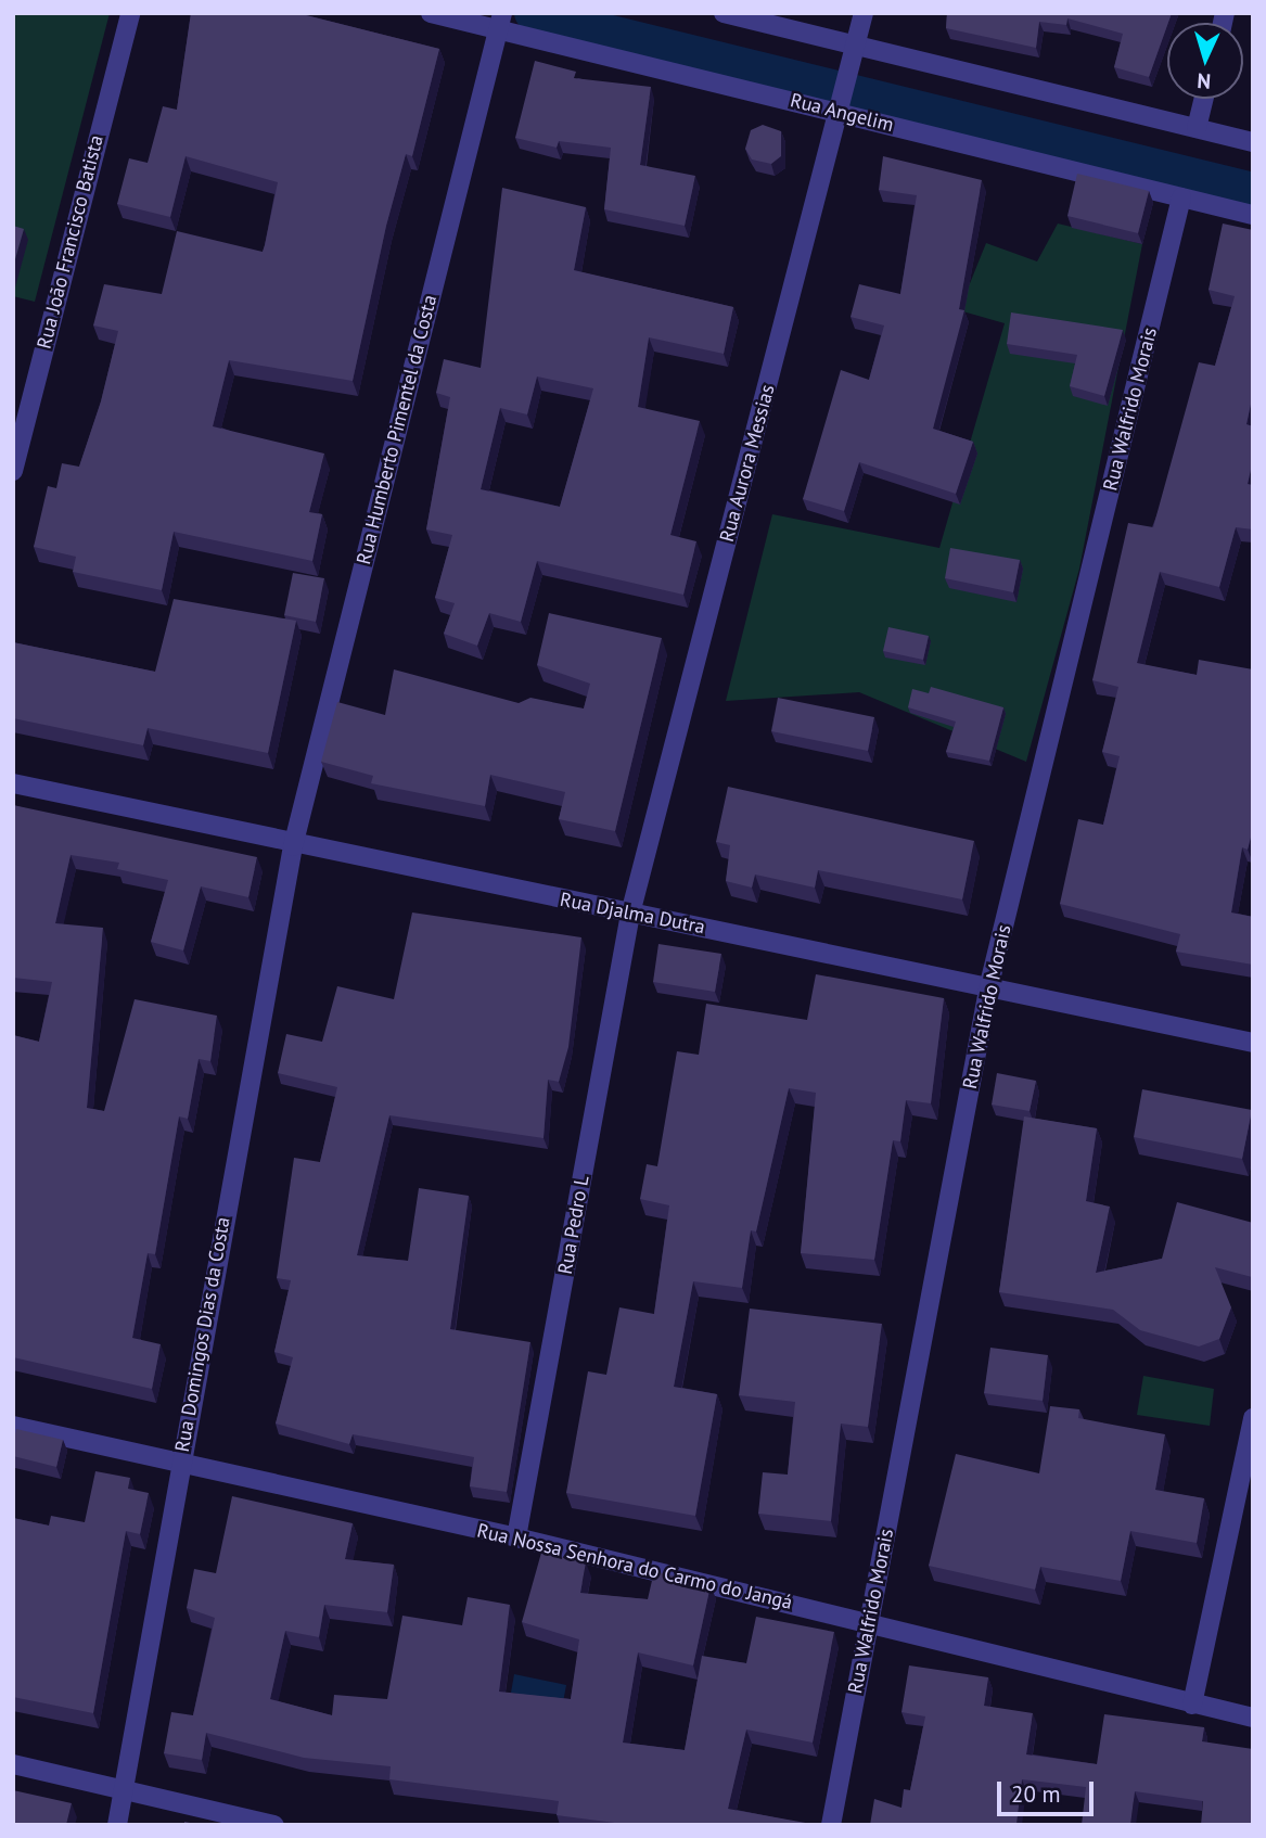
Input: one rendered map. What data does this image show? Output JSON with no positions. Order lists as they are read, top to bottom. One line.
{"streets":{"street":["Rua Angelim","Rua João Francisco Batista","Rua Walfrido Morais","Rua Humberto Pimentel da Costa","Rua Aurora Messias","Rua Djalma Dutra","Rua Pedro L","Rua Domingos Dias da Costa","Rua Nossa Senhora do Carmo do Jangá"]},"crossings":[["Rua Angelim","Rua Walfrido Morais"],["Rua Angelim","Rua Humberto Pimentel da Costa"],["Rua Angelim","Rua Aurora Messias"],["Rua Walfrido Morais","Rua Djalma Dutra"],["Rua Walfrido Morais","Rua Nossa Senhora do Carmo do Jangá"],["Rua Humberto Pimentel da Costa","Rua Djalma Dutra"],["Rua Humberto Pimentel da Costa","Rua Domingos Dias da Costa"],["Rua Aurora Messias","Rua Djalma Dutra"],["Rua Aurora Messias","Rua Pedro L"],["Rua Djalma Dutra","Rua Pedro L"],["Rua Djalma Dutra","Rua Domingos Dias da Costa"],["Rua Pedro L","Rua Nossa Senhora do Carmo do Jangá"],["Rua Domingos Dias da Costa","Rua Nossa Senhora do Carmo do Jangá"]],"scale_bar":"20 m","north":"bottom"}
